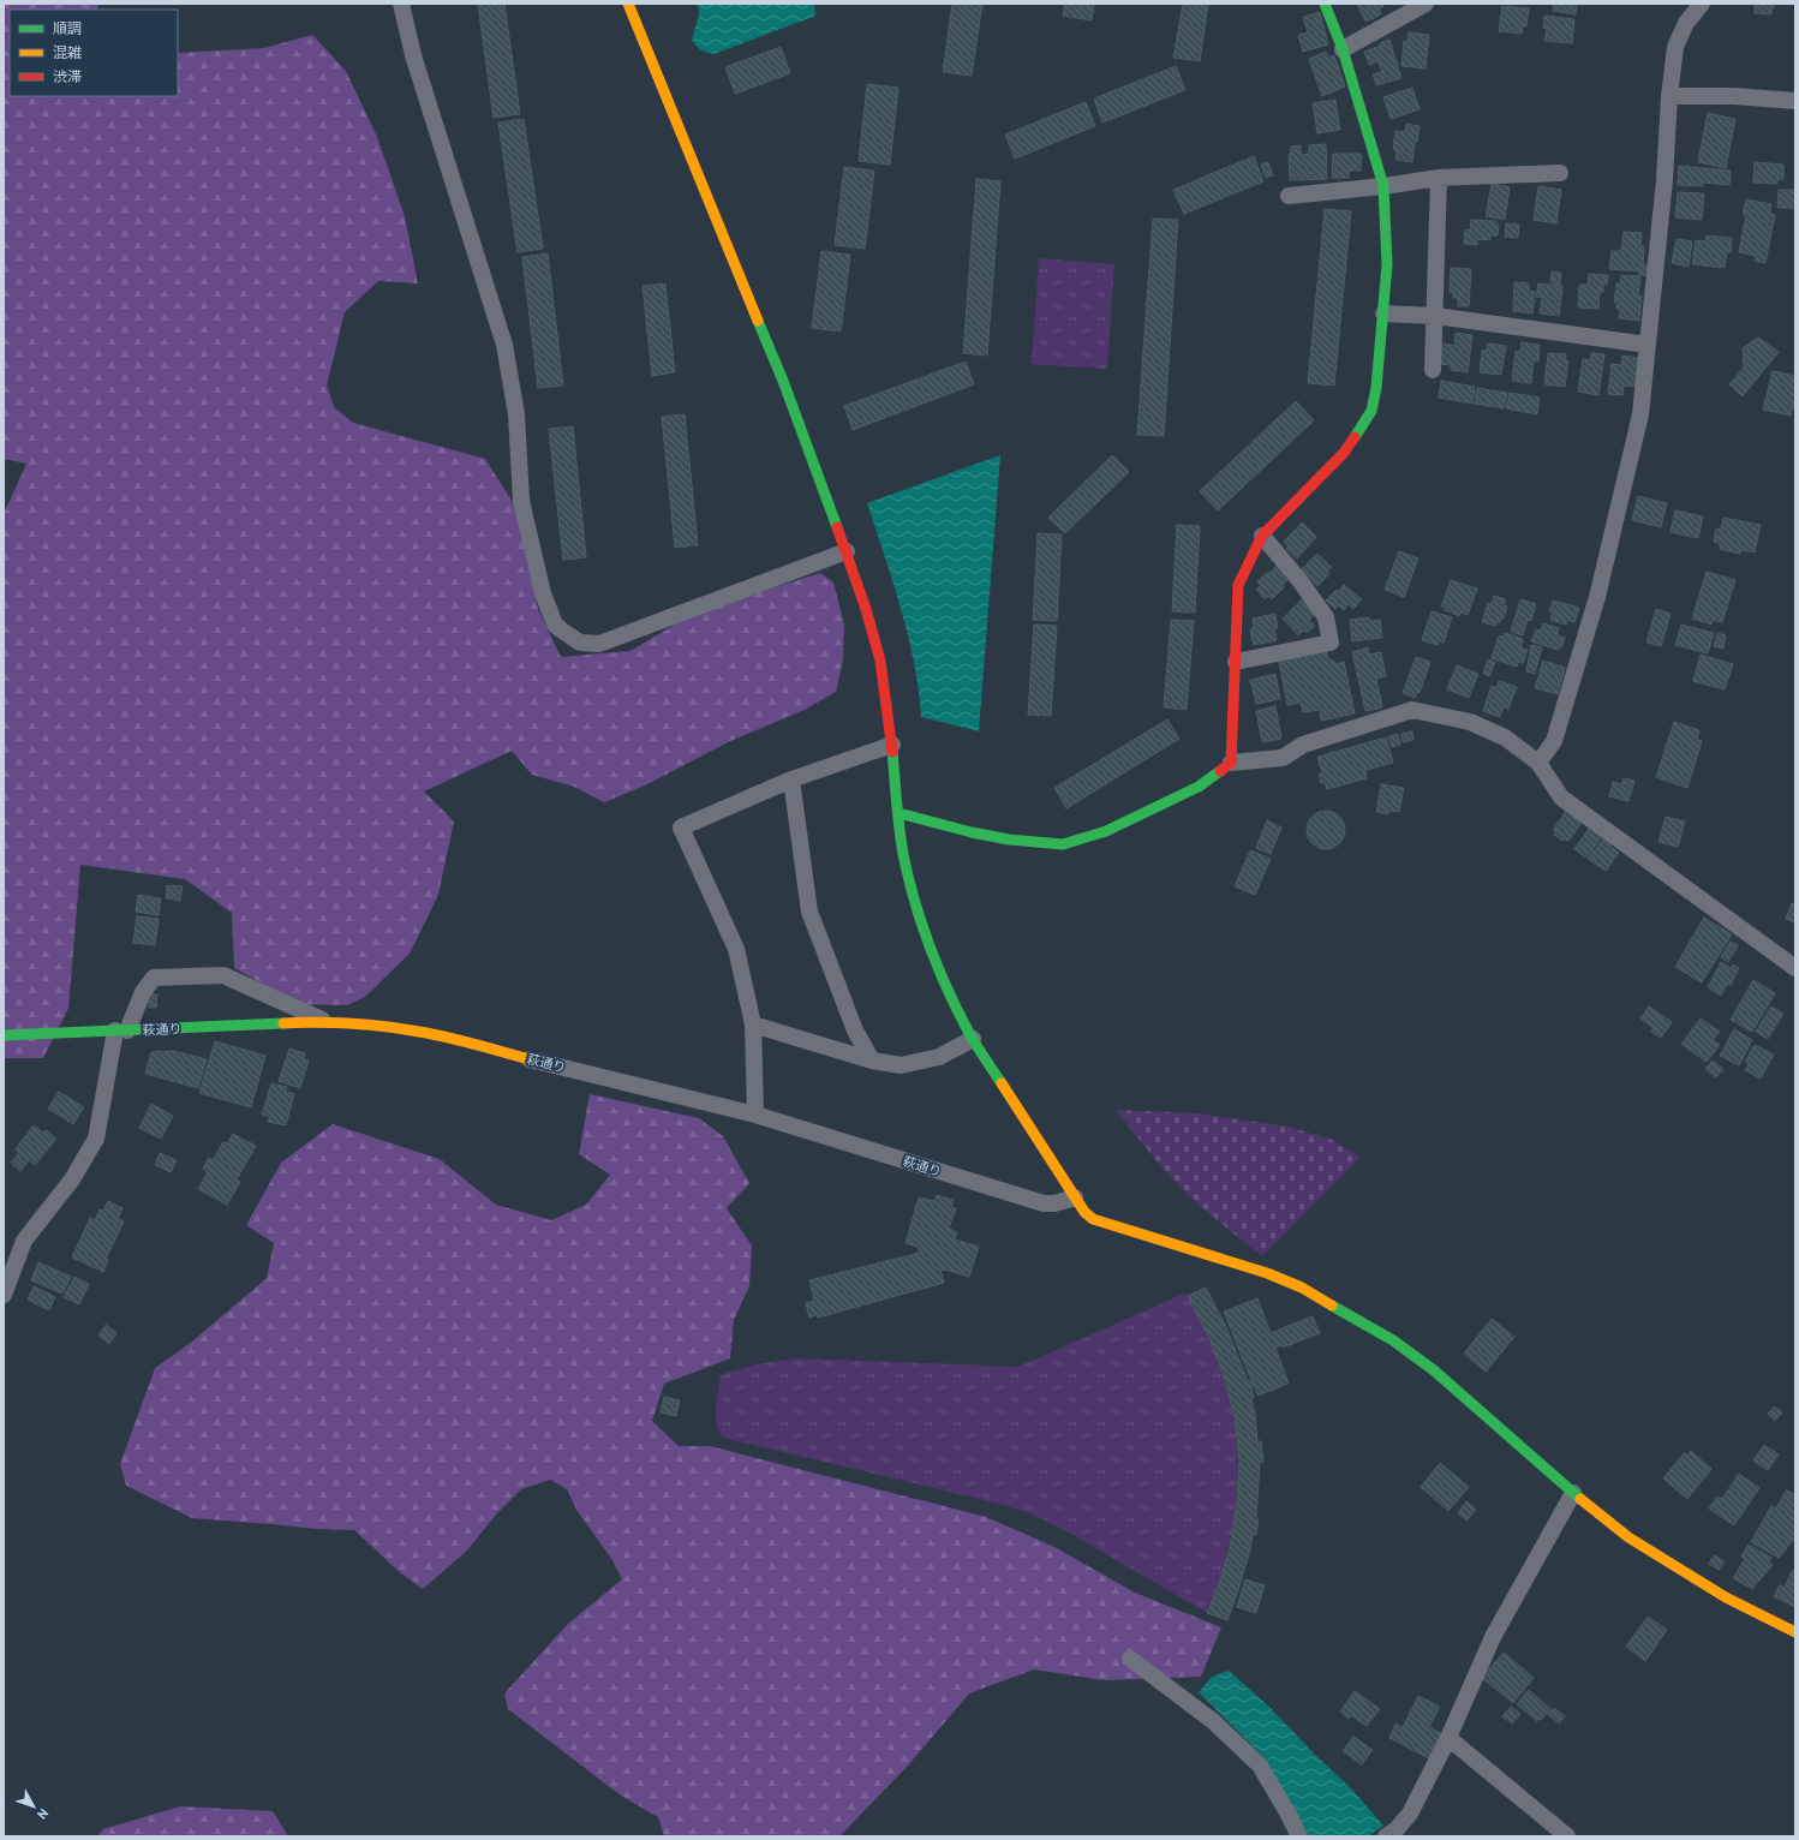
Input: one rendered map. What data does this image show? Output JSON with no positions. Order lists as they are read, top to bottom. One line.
{"streets":{"street":["萩通り"]},"legend":["順調","混雑","渋滞"],"north":"bottom right"}
